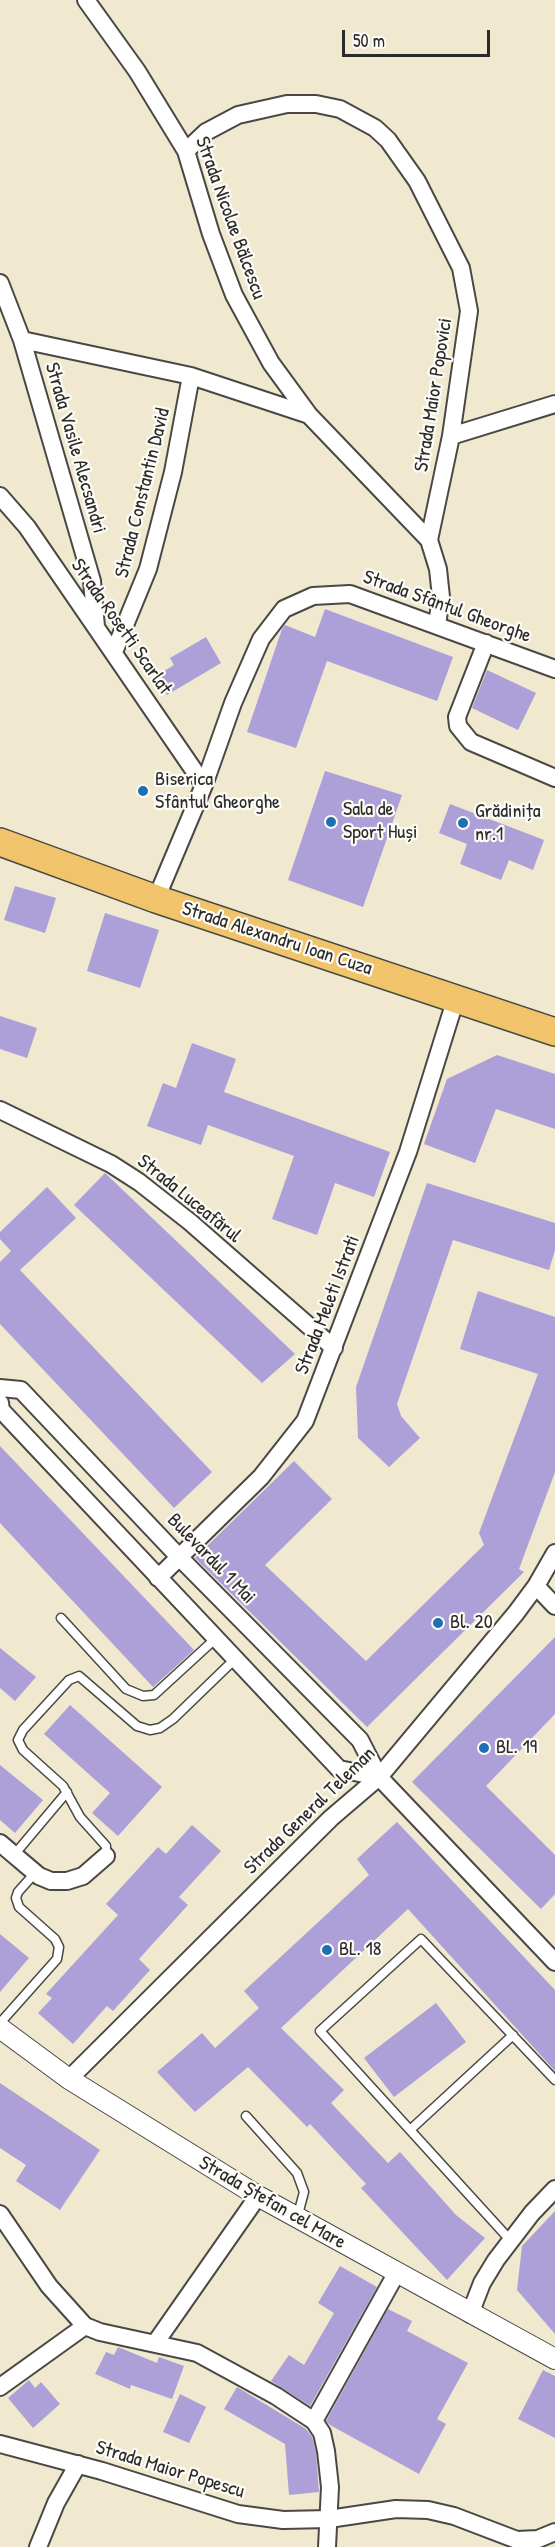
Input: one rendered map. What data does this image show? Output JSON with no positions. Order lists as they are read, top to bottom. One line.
{"streets":{"highway":["Strada Alexandru Ioan Cuza"],"street":["Strada Nicolae Bălcescu","Strada Maior Popovici","Strada Vasile Alecsandri","Strada Constantin David","Strada Sfântul Gheorghe","Strada Rosetti Scarlat","Strada Luceafărul","Strada Meleti Istrati","Bulevardul 1 Mai","Strada General Teleman","Strada Ștefan cel Mare","Strada Maior Popescu"]},"crossings":[["Strada Nicolae Bălcescu","Strada Maior Popovici"],["Strada Nicolae Bălcescu","Strada Sfântul Gheorghe"],["Strada Vasile Alecsandri","Strada Rosetti Scarlat"],["Strada Constantin David","Strada Rosetti Scarlat"],["Strada Sfântul Gheorghe","Strada Rosetti Scarlat"],["Strada Sfântul Gheorghe","Strada Alexandru Ioan Cuza"],["Strada Alexandru Ioan Cuza","Strada Meleti Istrati"],["Strada Luceafărul","Strada Meleti Istrati"],["Strada Meleti Istrati","Bulevardul 1 Mai"],["Bulevardul 1 Mai","Strada General Teleman"],["Strada General Teleman","Strada Ștefan cel Mare"]],"places":["Biserica Sfântul Gheorghe","Sala de Sport Huși","Grădinița nr.1","Bl. 20","BL. 19","BL. 18"],"scale_bar":"50 m"}
